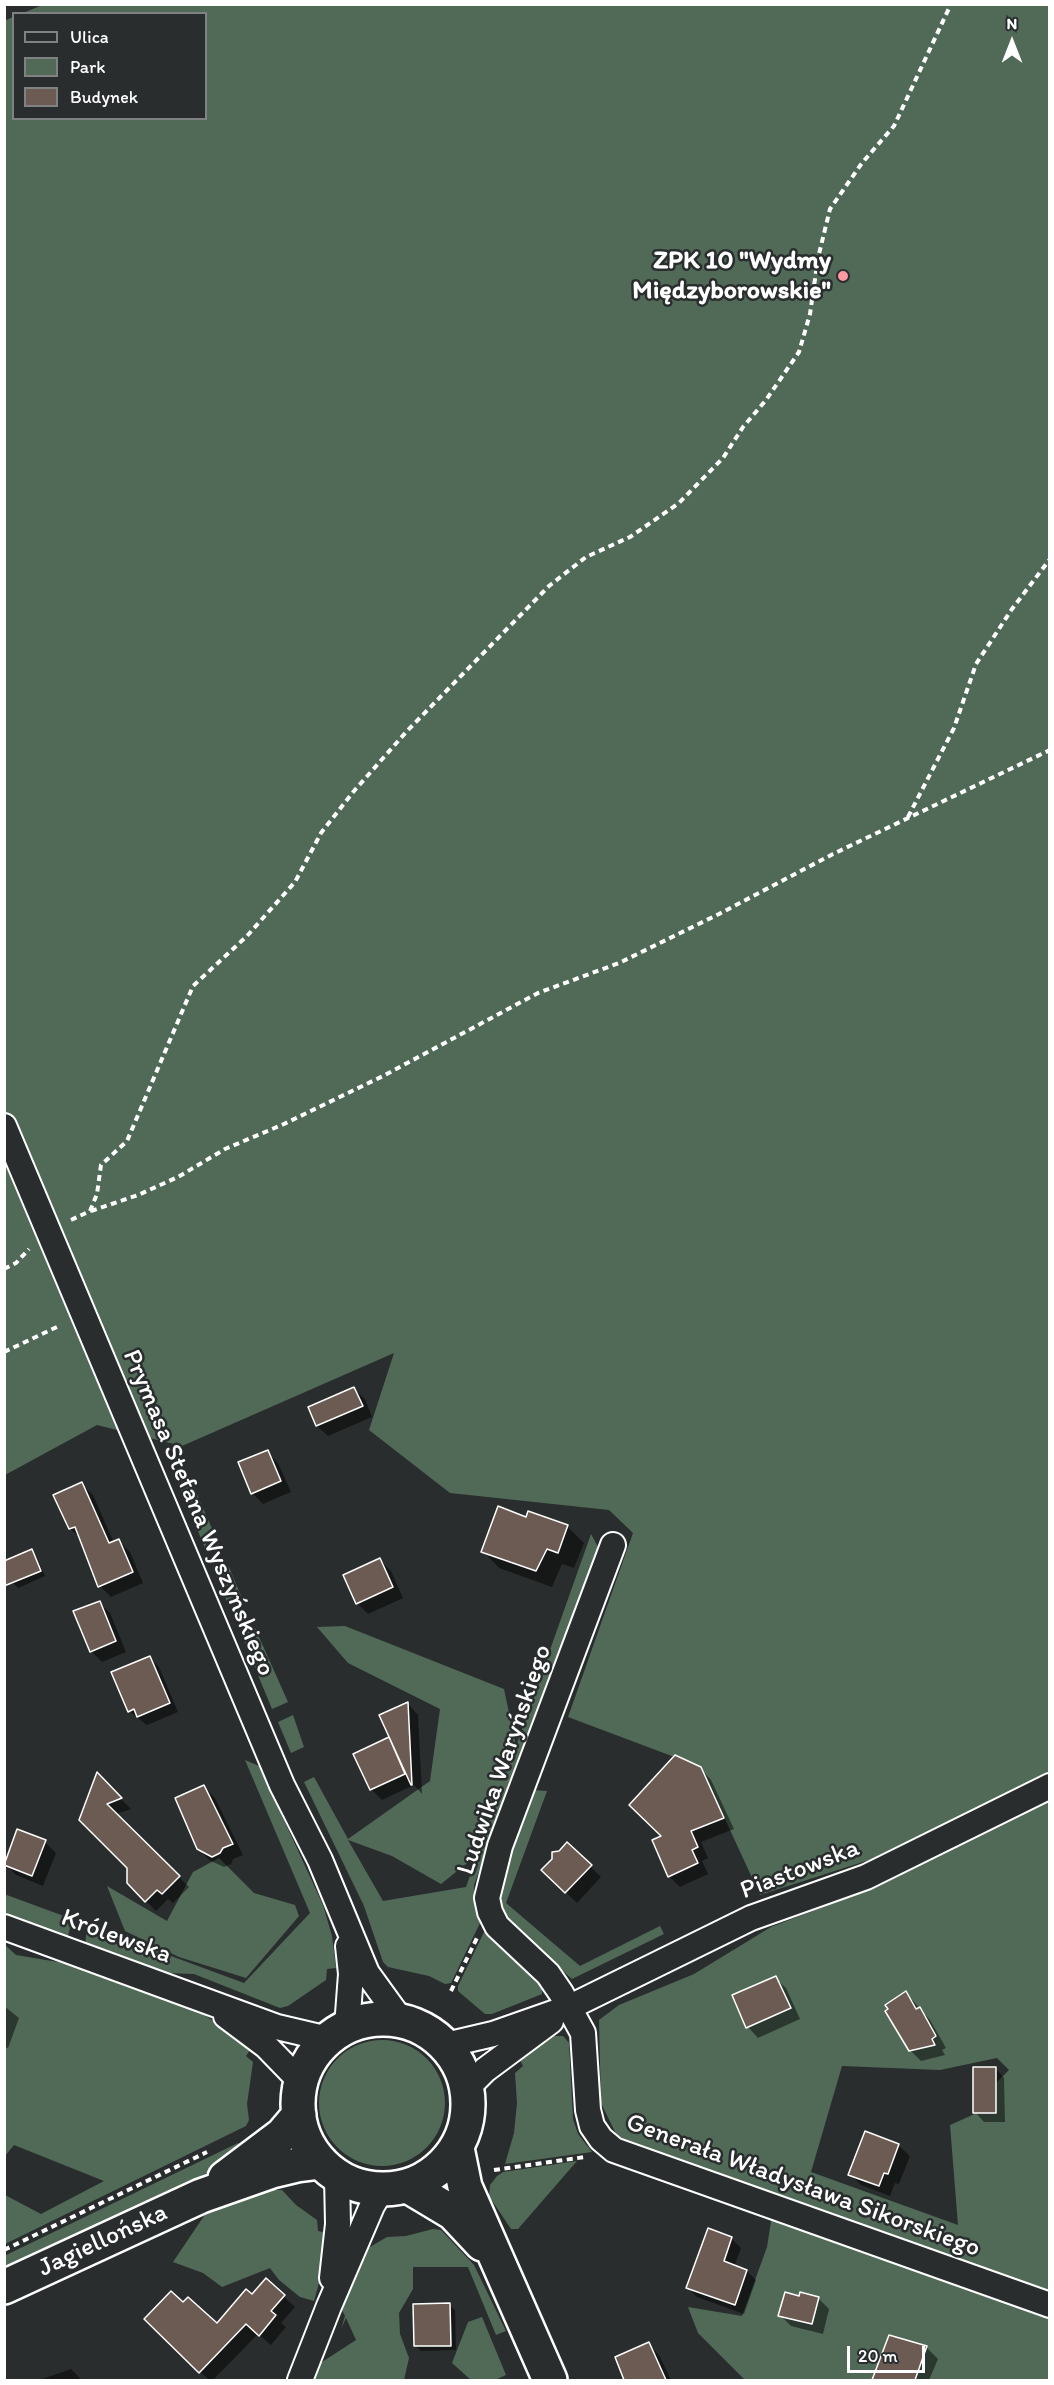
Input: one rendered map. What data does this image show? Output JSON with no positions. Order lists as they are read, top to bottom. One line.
{"streets":{"street":["Prymasa Stefana Wyszyńskiego","Ludwika Waryńskiego","Piastowska","Królewska","Generała Władysława Sikorskiego","Jagiellońska"]},"crossings":[["Prymasa Stefana Wyszyńskiego","Piastowska"],["Prymasa Stefana Wyszyńskiego","Królewska"],["Prymasa Stefana Wyszyńskiego","Jagiellońska"],["Ludwika Waryńskiego","Piastowska"],["Ludwika Waryńskiego","Generała Władysława Sikorskiego"],["Piastowska","Królewska"],["Piastowska","Generała Władysława Sikorskiego"],["Piastowska","Jagiellońska"],["Królewska","Jagiellońska"]],"places":["ZPK 10 \"Wydmy Międzyborowskie\""],"legend":["Ulica","Park","Budynek"],"scale_bar":"20 m","north":"top"}
